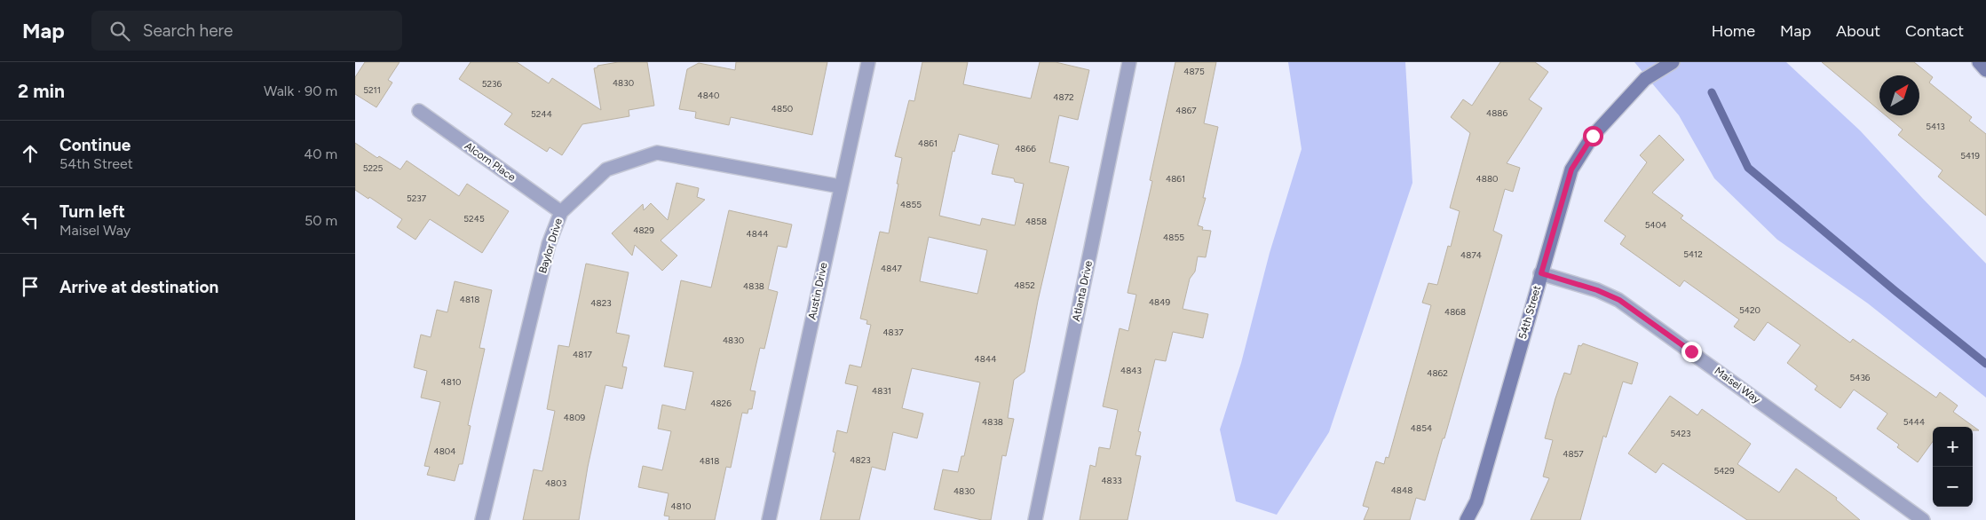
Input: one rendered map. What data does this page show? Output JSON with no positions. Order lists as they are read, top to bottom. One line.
{"streets":{"street":["Alcorn Place","Baylor Drive","Austin Drive","Atlanta Drive","54th Street","Maisel Way"]},"crossings":[["Alcorn Place","Baylor Drive"],["Baylor Drive","Austin Drive"],["54th Street","Maisel Way"]],"house_numbers":["4875","4830","5236","5211","4840","4872","4850","4867","4886","5244","5413","4861","4866","5419","5225","4861","4880","5237","4855","5245","4858","5404","4829","4844","4855","5412","4874","4847","4852","4838","4818","4849","4823","5420","4868","4837","4830","4817","4844","4843","4862","5436","4810","4831","4826","4809","4838","5444","4854","5423","4804","4857","4823","4818","5429","4833","4803","4848","4830","4810"],"north":"top right","page":{"header":"Map","search":"Search here","nav":["Home","Map","About","Contact"],"heading":["2 min","Walk · 90 m"],"list":[["Continue","54th Street","40 m"],["Turn left","Maisel Way","50 m"],"Arrive at destination"],"map_buttons":["+","−"]}}
